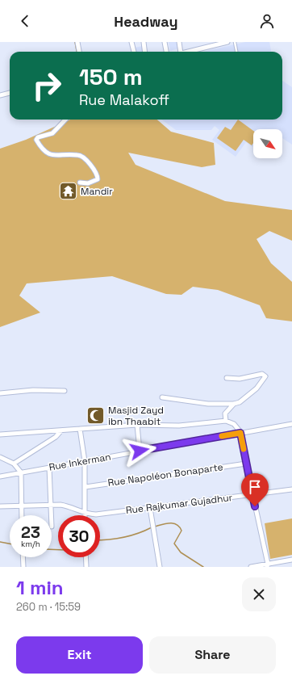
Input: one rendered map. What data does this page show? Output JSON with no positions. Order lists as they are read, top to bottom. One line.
{"streets":{"street":["Rue Inkerman","Rue Napoléon Bonaparte","Rue Rajkumar Gujadhur"]},"places":{"temple":["Mandir"],"mosque":["Masjid Zayd ibn Thaabit"]},"north":"bottom right","page":{"header":"Headway","turn":["150 m","Rue Malakoff"],"speed":"23 km/h","limit":"30","heading":["1 min","260 m · 15:59"],"buttons":["Exit","Share"]}}
